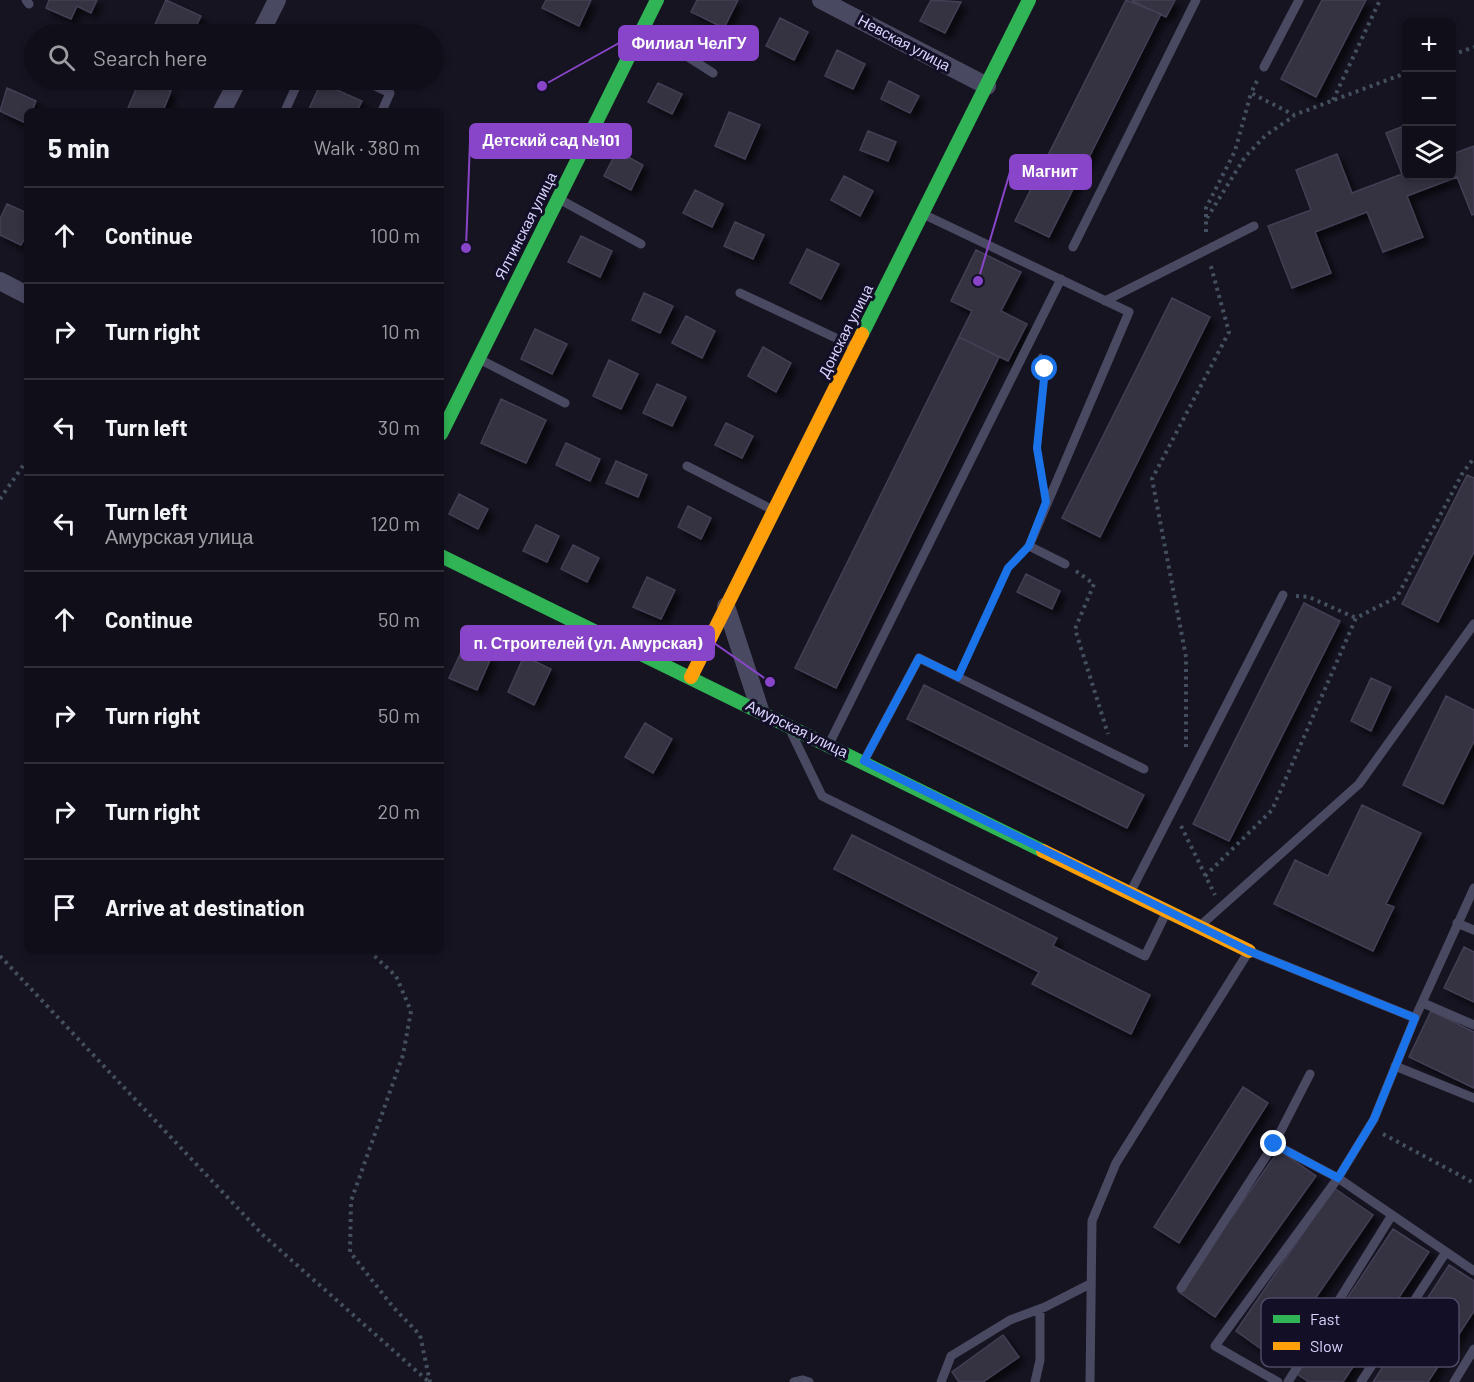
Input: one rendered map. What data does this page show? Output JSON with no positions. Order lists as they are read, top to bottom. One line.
{"streets":{"street":["Невская улица","Ялтинская улица","Донская улица","Амурская улица"]},"crossings":[["Невская улица","Донская улица"],["Донская улица","Амурская улица"]],"places":["Филиал ЧелГУ","Детский сад №101","Магнит","п. Строителей (ул. Амурская)"],"legend":["Fast","Slow"],"page":{"map_buttons":["+","−"],"search":"Search here","heading":["5 min","Walk · 380 m"],"list":[["Continue","100 m"],["Turn right","10 m"],["Turn left","30 m"],["Turn left","Амурская улица","120 m"],["Continue","50 m"],["Turn right","50 m"],["Turn right","20 m"],"Arrive at destination"]}}
